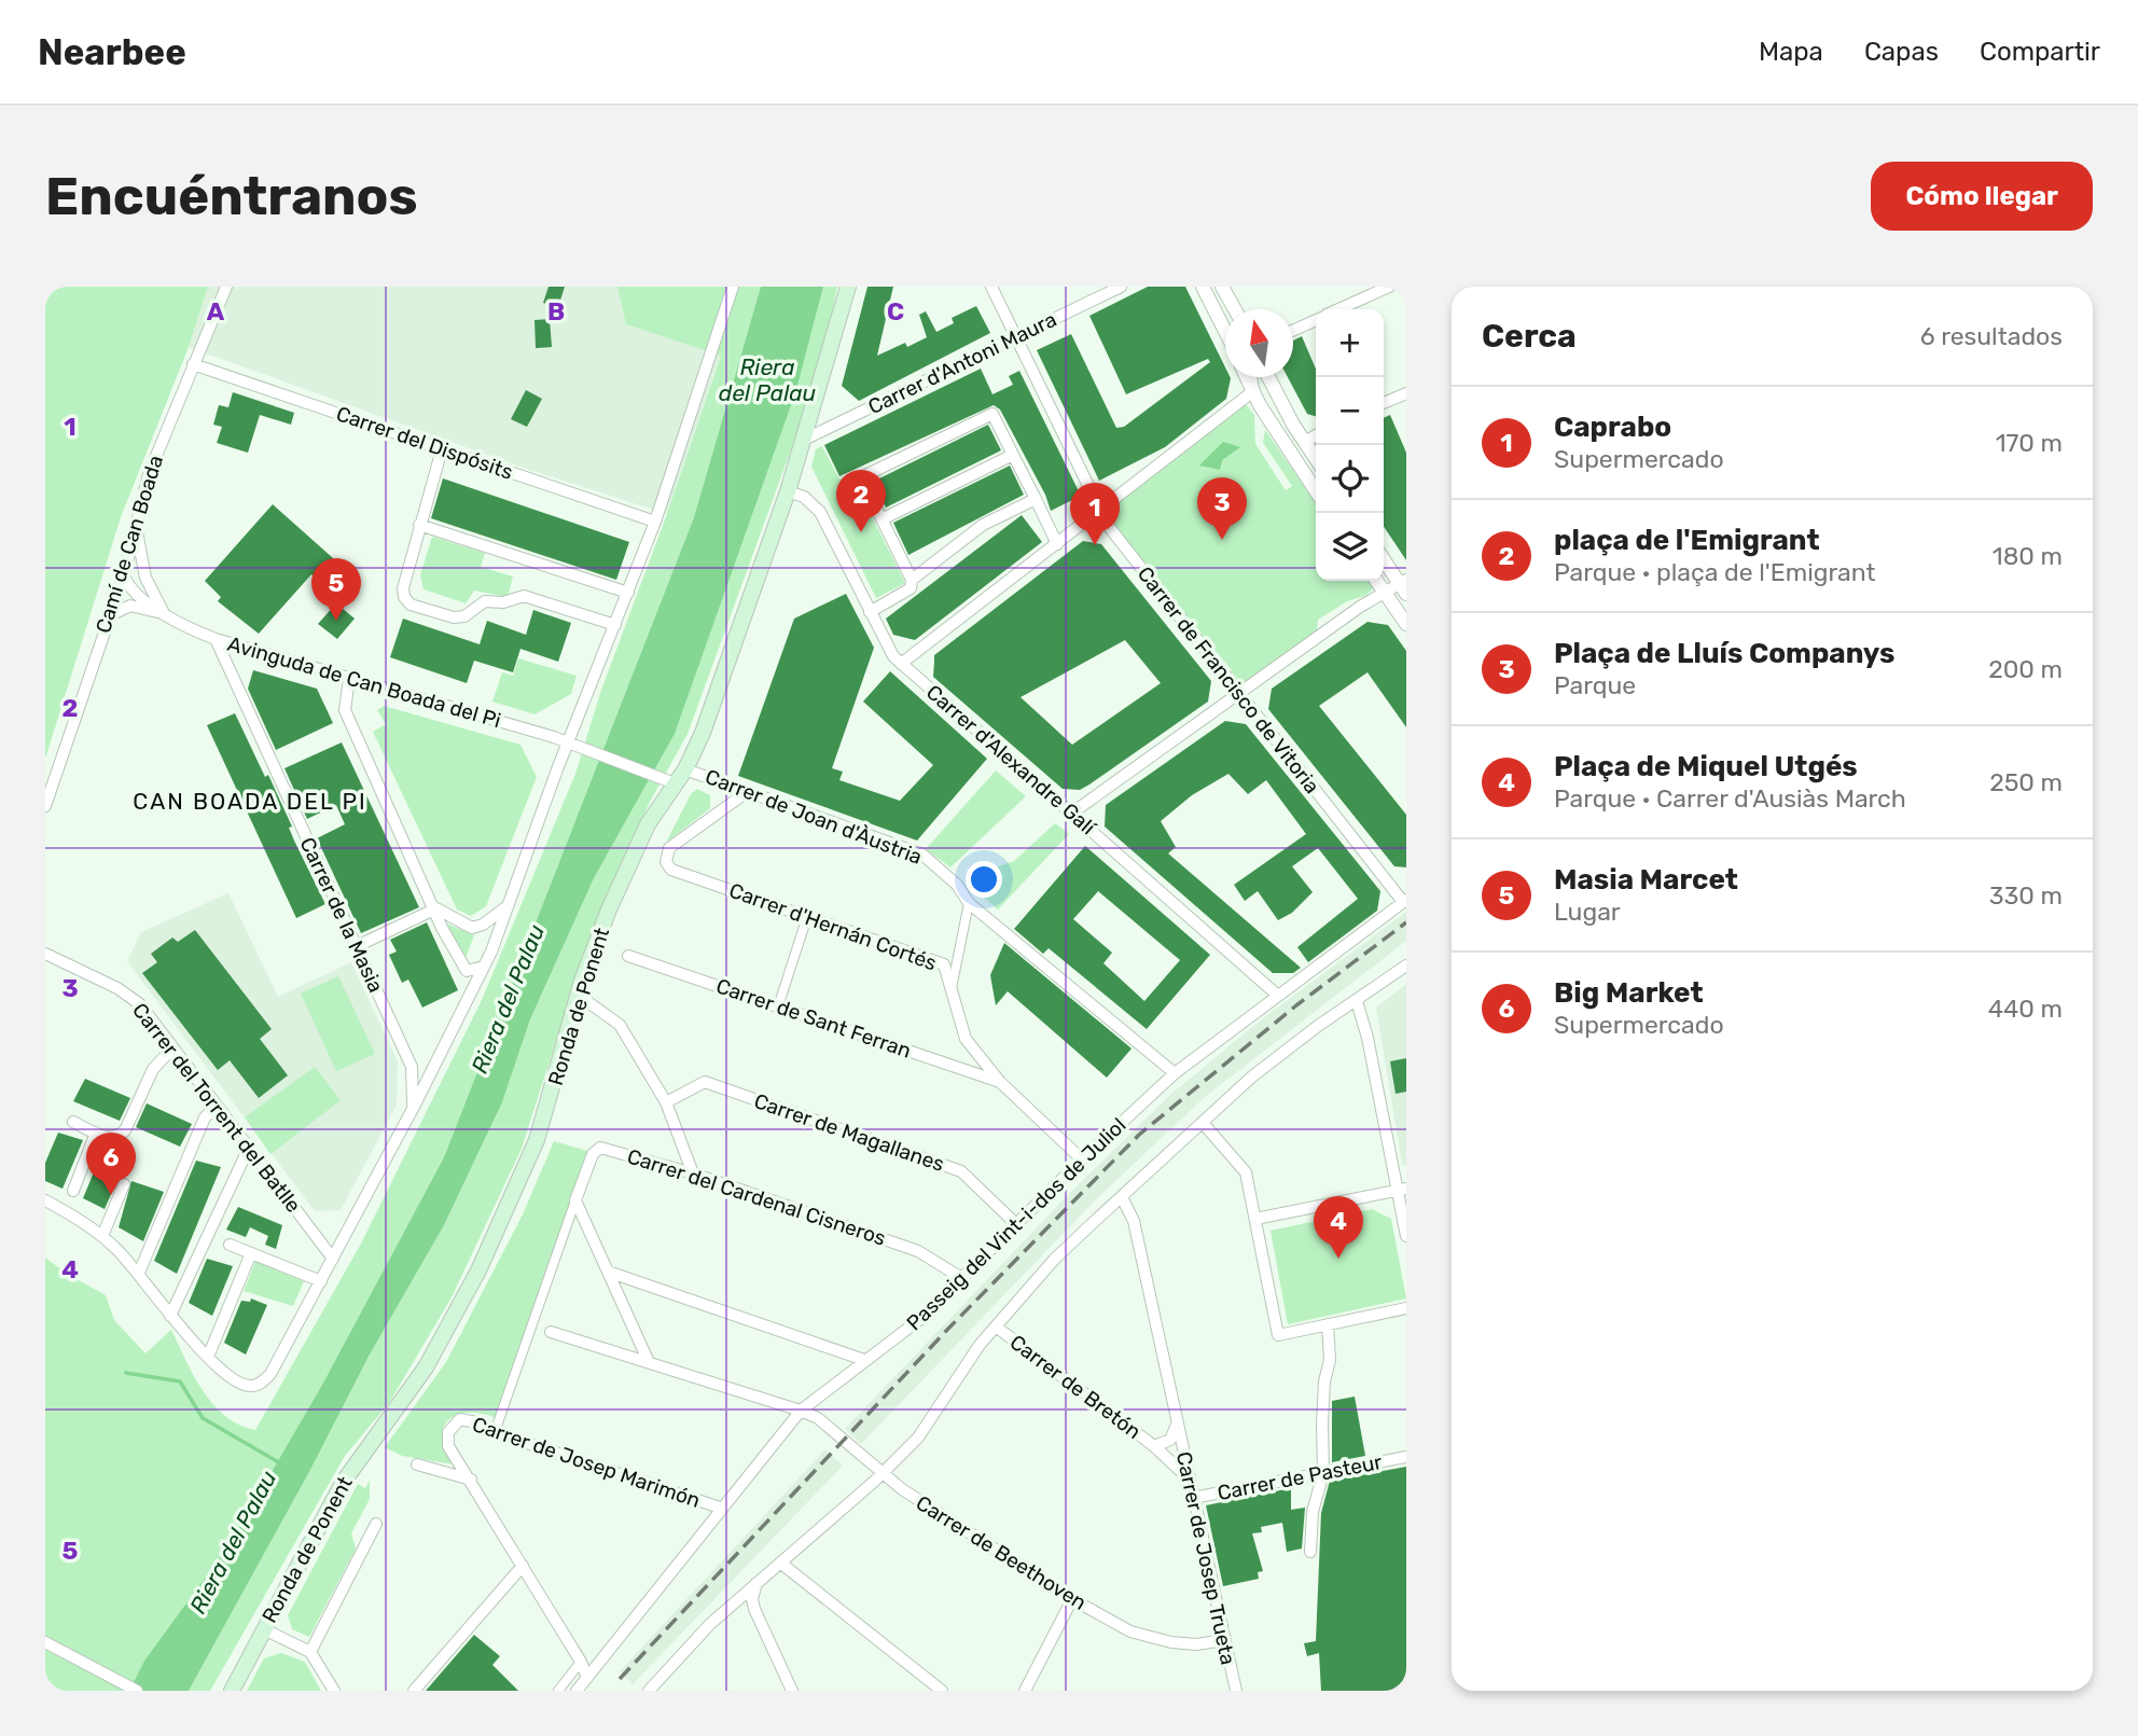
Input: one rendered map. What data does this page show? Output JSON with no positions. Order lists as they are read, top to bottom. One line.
{"streets":{"main road":["Ronda de Ponent"],"street":["Carrer d'Antoni Maura","Carrer del Dispósits","Camí de Can Boada","Carrer de Francisco de Vitoria","Avinguda de Can Boada del Pi","Carrer d'Alexandre Galí","Carrer de Joan d'Àustria","Carrer de la Masia","Carrer d'Hernán Cortés","Carrer de Sant Ferran","Carrer del Torrent del Batlle","Carrer de Magallanes","Carrer del Cardenal Cisneros","Passeig del Vint-i-dos de Juliol","Carrer de Bretón","Carrer de Josep Marimón","Carrer de Pasteur","Carrer de Beethoven","Carrer de Josep Trueta"]},"crossings":[["Carrer d'Antoni Maura","Carrer de Francisco de Vitoria"],["Carrer d'Antoni Maura","Ronda de Ponent"],["Carrer del Dispósits","Camí de Can Boada"],["Carrer de Francisco de Vitoria","Passeig del Vint-i-dos de Juliol"],["Avinguda de Can Boada del Pi","Carrer de la Masia"],["Carrer d'Alexandre Galí","Ronda de Ponent"],["Carrer d'Alexandre Galí","Passeig del Vint-i-dos de Juliol"],["Carrer de Joan d'Àustria","Carrer d'Hernán Cortés"],["Carrer de Joan d'Àustria","Ronda de Ponent"],["Carrer de Joan d'Àustria","Passeig del Vint-i-dos de Juliol"],["Carrer d'Hernán Cortés","Carrer de Sant Ferran"],["Carrer d'Hernán Cortés","Passeig del Vint-i-dos de Juliol"],["Carrer de Magallanes","Passeig del Vint-i-dos de Juliol"],["Carrer del Cardenal Cisneros","Passeig del Vint-i-dos de Juliol"],["Passeig del Vint-i-dos de Juliol","Carrer de Josep Marimón"],["Passeig del Vint-i-dos de Juliol","Carrer de Beethoven"],["Carrer de Bretón","Carrer de Josep Trueta"],["Carrer de Pasteur","Carrer de Josep Trueta"],["Carrer de Beethoven","Carrer de Josep Trueta"]],"districts":["CAN BOADA DEL PI"],"water":["Riera del Palau"],"north":"top","page":{"header":"Nearbee","nav":["Mapa","Capas","Compartir"],"buttons":"Cómo llegar","title":"Encuéntranos","heading":["Cerca","6 resultados"],"map_buttons":["+","−"],"list":[{"mark":"1","name":"Caprabo","note":"Supermercado","value":"170 m"},{"mark":"2","name":"plaça de l'Emigrant","note":"Parque · plaça de l'Emigrant","value":"180 m"},{"mark":"3","name":"Plaça de Lluís Companys","note":"Parque","value":"200 m"},{"mark":"4","name":"Plaça de Miquel Utgés","note":"Parque · Carrer d'Ausiàs March","value":"250 m"},{"mark":"5","name":"Masia Marcet","note":"Lugar","value":"330 m"},{"mark":"6","name":"Big Market","note":"Supermercado","value":"440 m"}],"pins":["2","3","1","5","6","4"]},"grid":{"columns":["A","B","C"],"rows":["1","2","3","4","5"]}}
